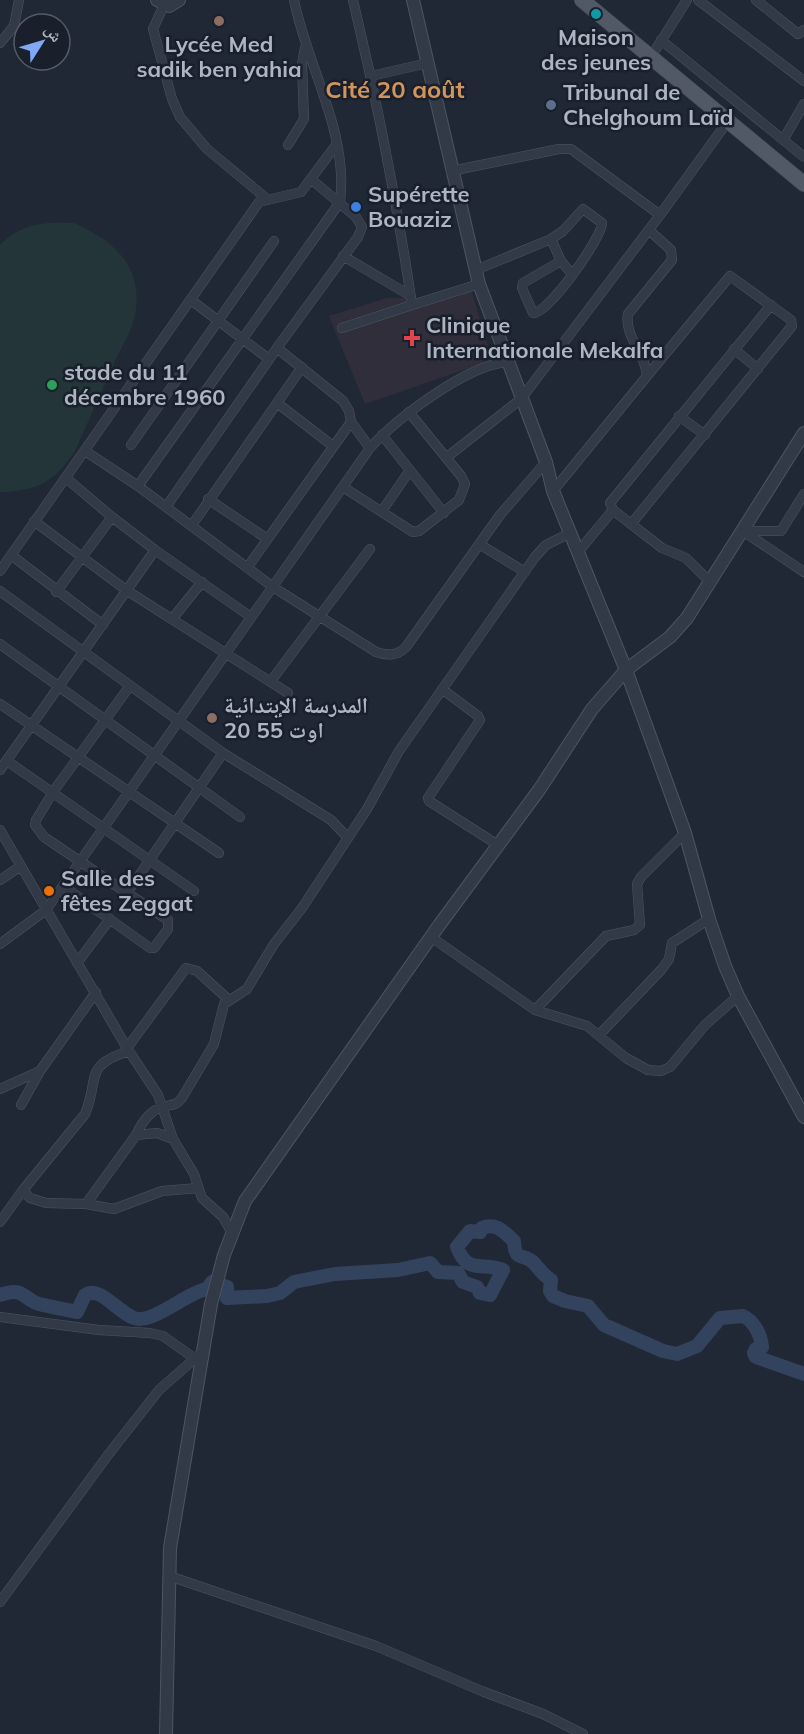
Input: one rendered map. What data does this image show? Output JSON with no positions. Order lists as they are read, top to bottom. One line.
{"districts":["Cité 20 août"],"places":{"other":["Maison des jeunes","Lycée Med sadik ben yahia","Tribunal de Chelghoum Laïd","Supérette Bouaziz","stade du 11 décembre 1960","المدرسة الإبتدائية 20 اوت 55","Salle des fêtes Zeggat"],"health":["Clinique Internationale Mekalfa"]},"north":"top right"}
